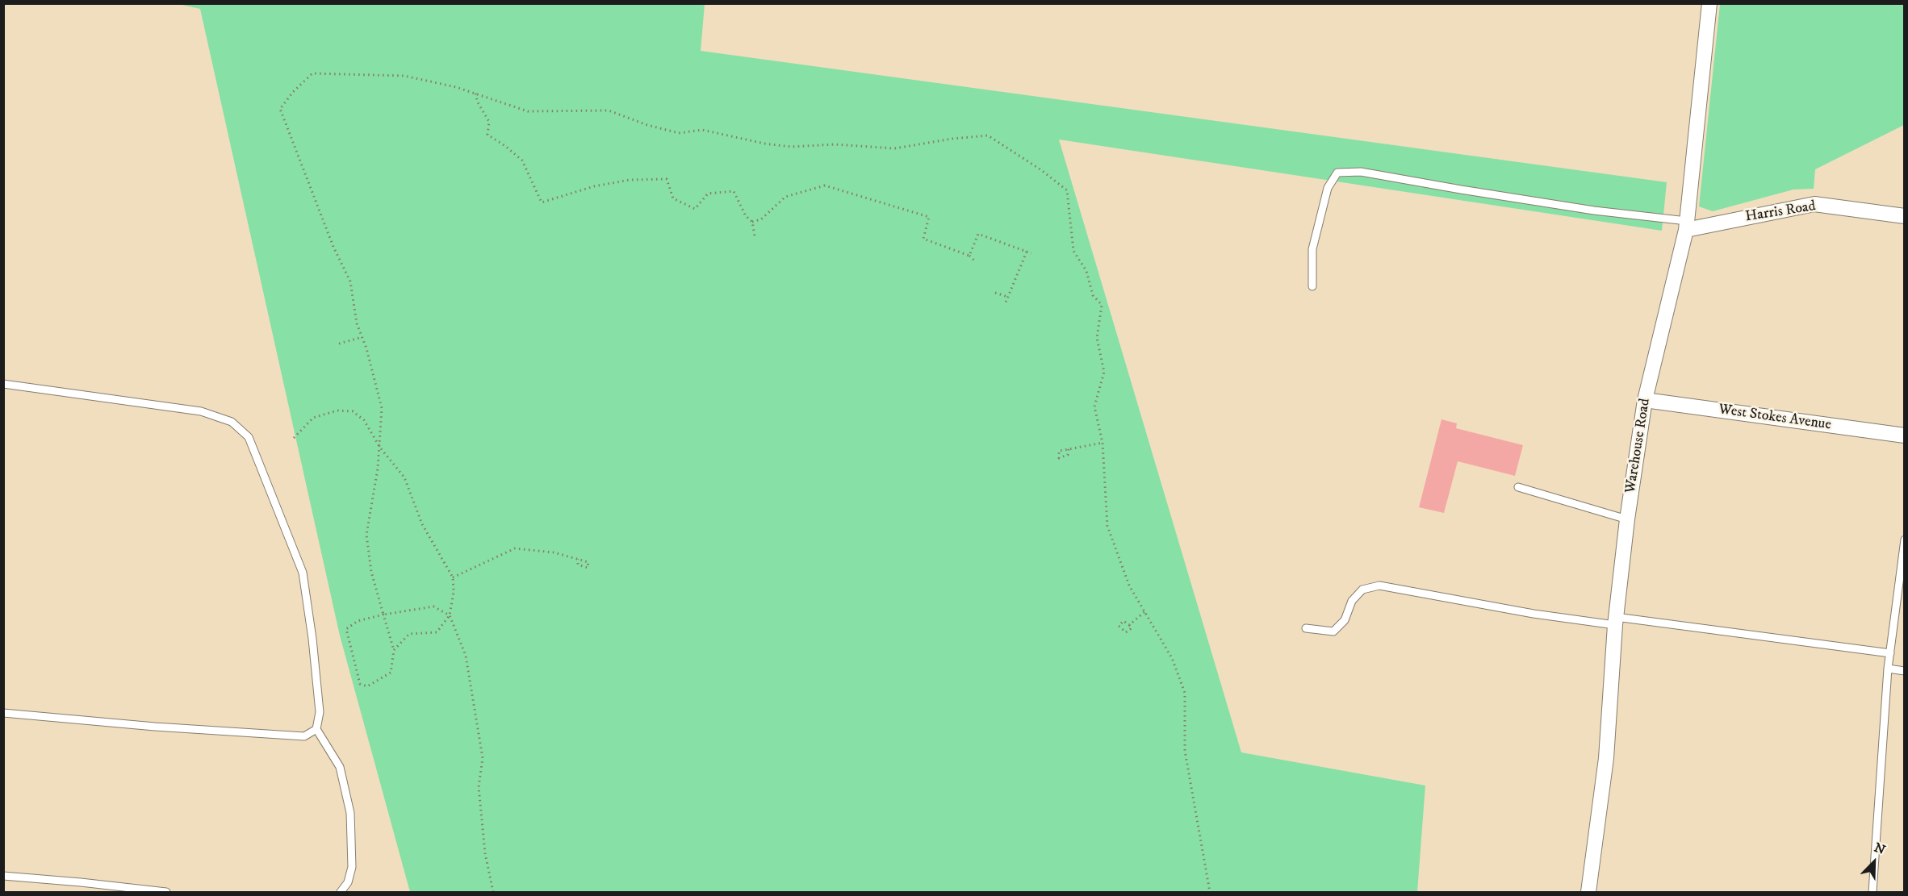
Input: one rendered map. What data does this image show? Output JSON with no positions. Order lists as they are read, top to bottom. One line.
{"streets":{"street":["Harris Road","West Stokes Avenue","Warehouse Road"]},"crossings":[["Harris Road","Warehouse Road"],["West Stokes Avenue","Warehouse Road"]],"north":"top right"}
